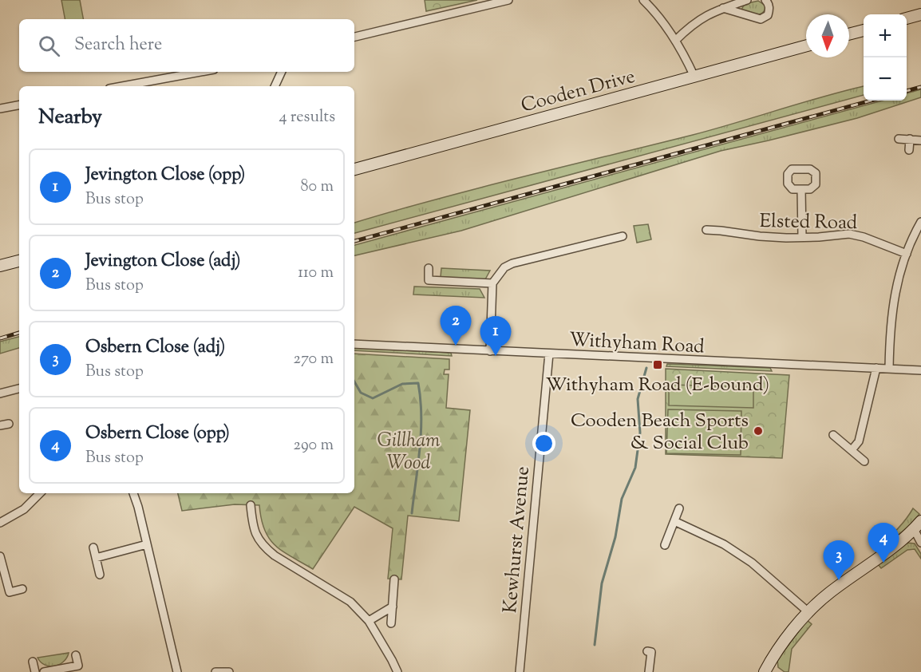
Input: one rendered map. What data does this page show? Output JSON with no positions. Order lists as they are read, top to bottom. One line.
{"streets":{"main road":["Cooden Drive"],"street":["Elsted Road","Withyham Road","Kewhurst Avenue"]},"crossings":[["Withyham Road","Kewhurst Avenue"]],"parks":["Gillham Wood"],"places":{"transit":["Withyham Road (E-bound)"],"other":["Cooden Beach Sports & Social Club"]},"north":"bottom","page":{"map_buttons":["+","−"],"search":"Search here","heading":["Nearby","4 results"],"list":[{"mark":"1","name":"Jevington Close (opp)","note":"Bus stop","value":"80 m"},{"mark":"2","name":"Jevington Close (adj)","note":"Bus stop","value":"110 m"},{"mark":"3","name":"Osbern Close (adj)","note":"Bus stop","value":"270 m"},{"mark":"4","name":"Osbern Close (opp)","note":"Bus stop","value":"290 m"}],"pins":["2","1","4","3"]}}
